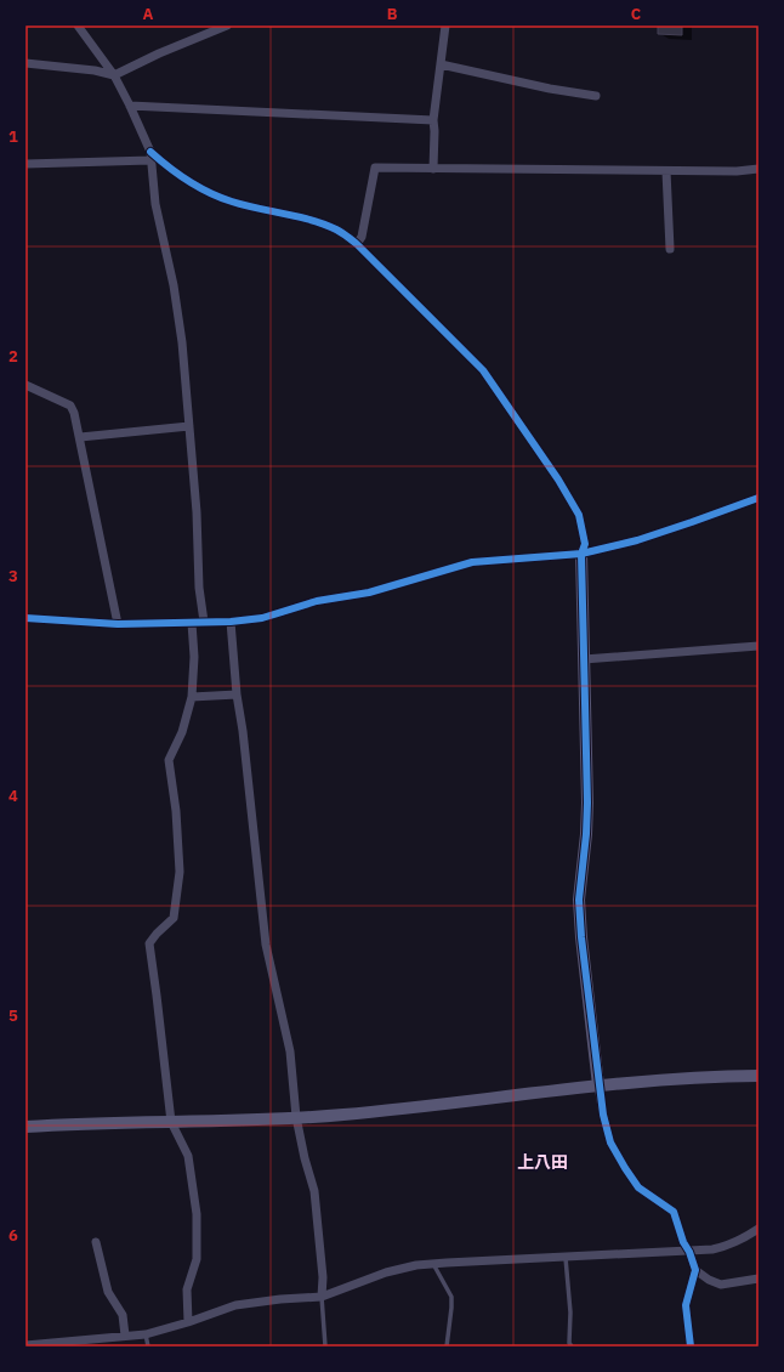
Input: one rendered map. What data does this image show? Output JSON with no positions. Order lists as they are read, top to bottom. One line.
{"districts":["上八田"],"grid":{"columns":["A","B","C"],"rows":["1","2","3","4","5","6"]}}
